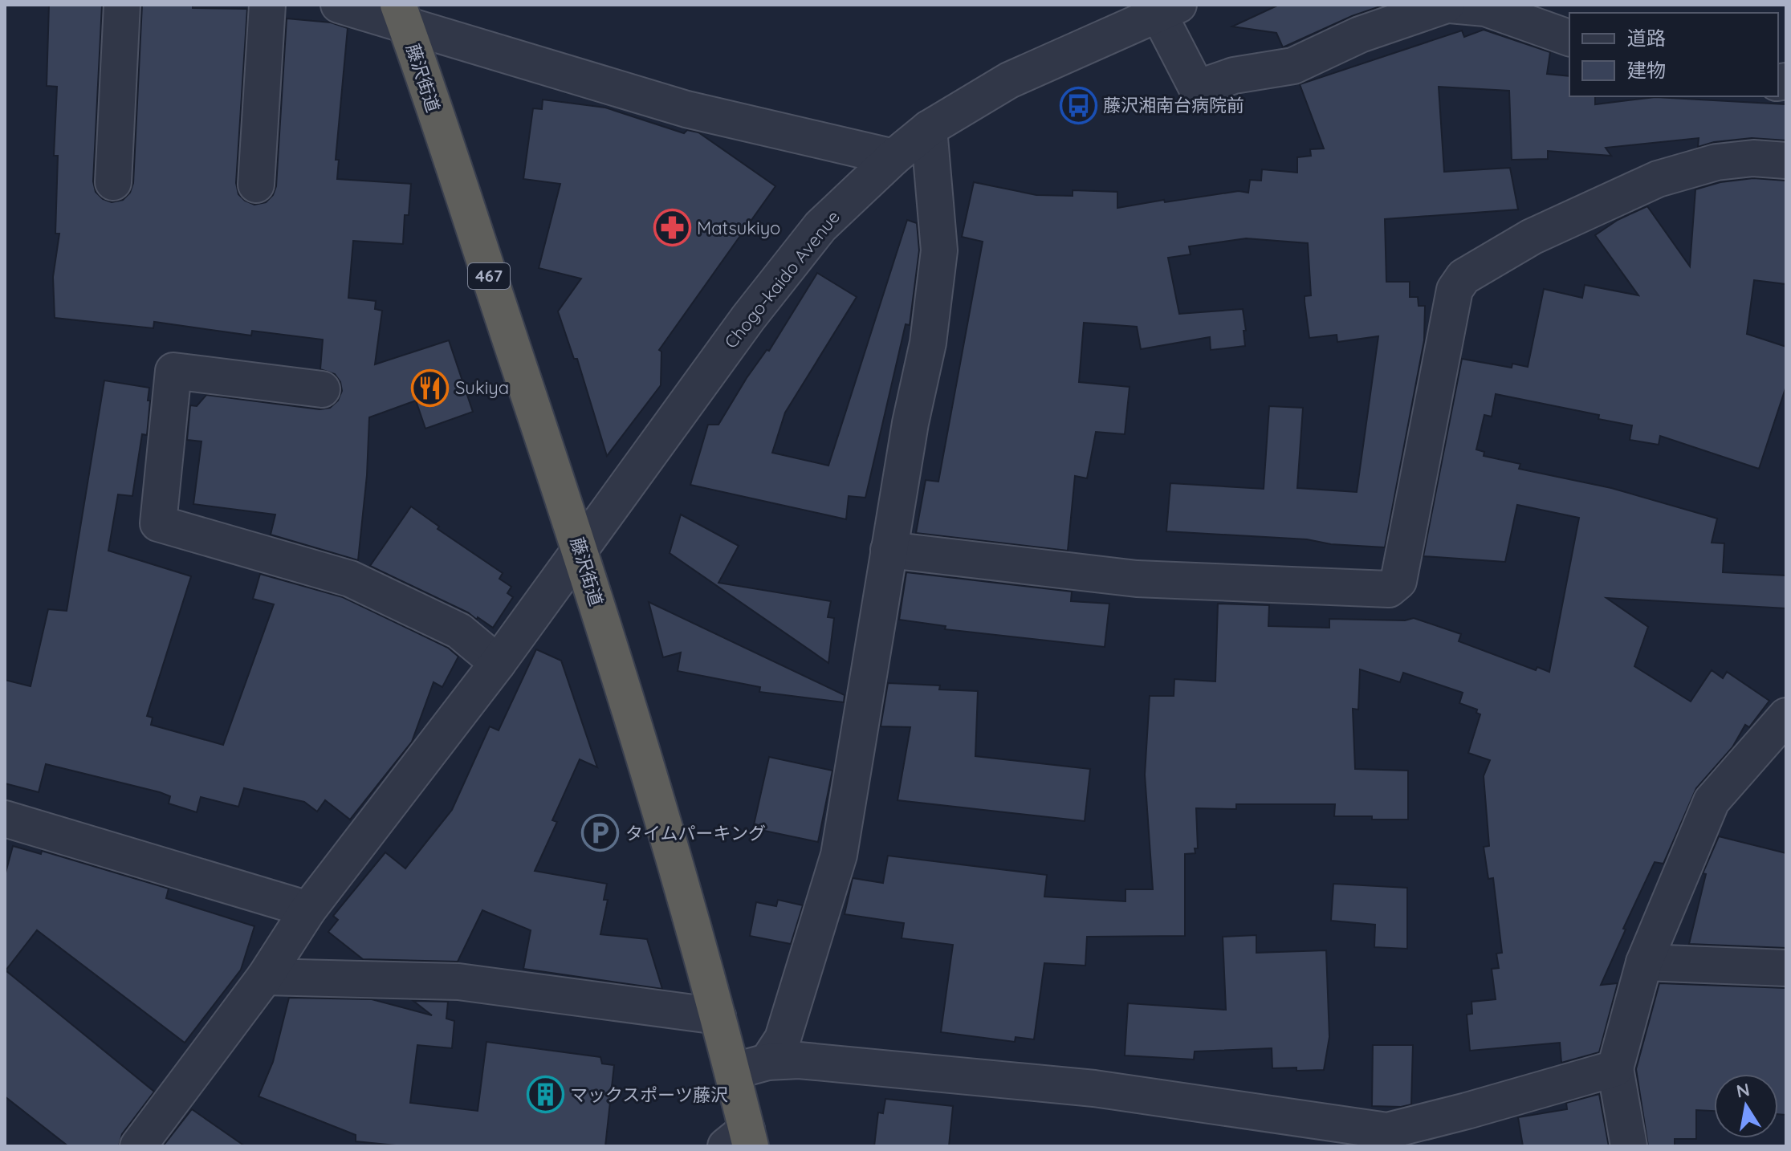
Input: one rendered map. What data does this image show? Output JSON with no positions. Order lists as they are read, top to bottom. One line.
{"streets":{"highway":["藤沢街道","467"],"street":["Chogo-kaido Avenue"]},"crossings":[["藤沢街道","Chogo-kaido Avenue"]],"places":{"bus stop":["藤沢湘南台病院前"],"pharmacy":["Matsukiyo"],"restaurant":["Sukiya"],"parking":["タイムパーキング"],"building":["マックスポーツ藤沢"]},"legend":["道路","建物"],"north":"top"}
